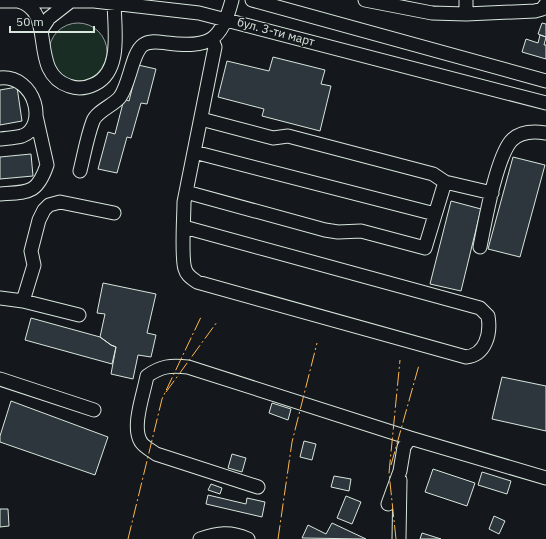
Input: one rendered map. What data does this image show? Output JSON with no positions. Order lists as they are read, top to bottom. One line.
{"streets":{"street":["бул. 3-ти март"]},"scale_bar":"50 m"}
